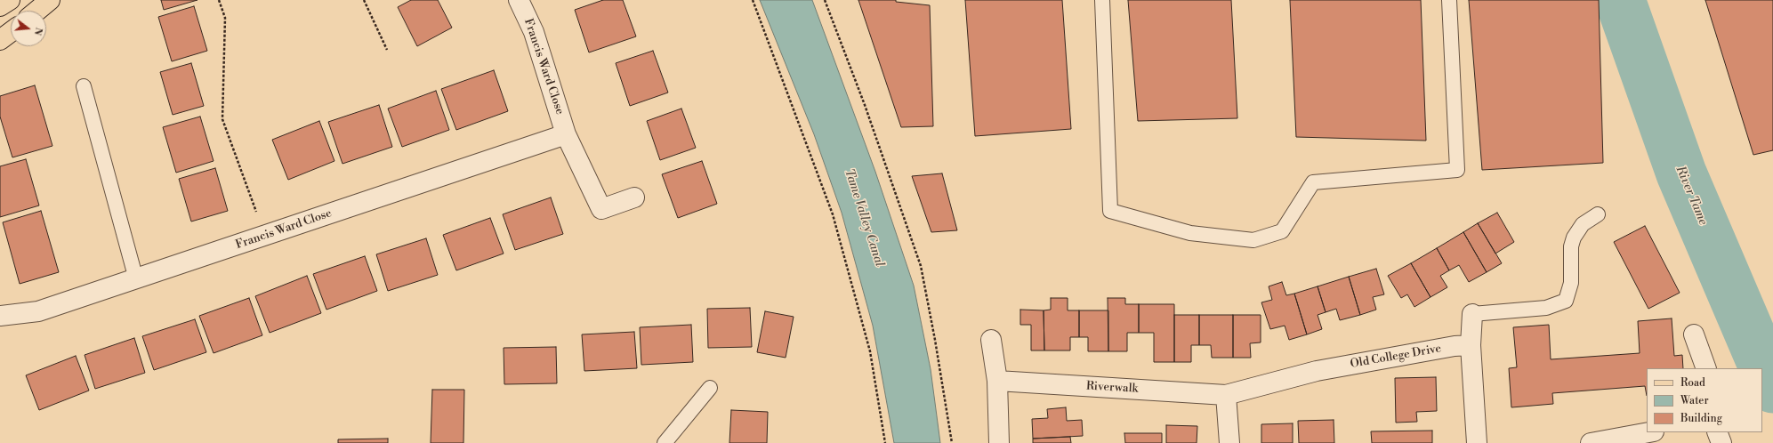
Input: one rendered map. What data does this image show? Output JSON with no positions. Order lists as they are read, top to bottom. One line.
{"streets":{"street":["Francis Ward Close","Old College Drive","Riverwalk"]},"crossings":[["Old College Drive","Riverwalk"]],"water":["River Tame","Tame Valley Canal"],"legend":["Road","Water","Building"],"north":"right"}
